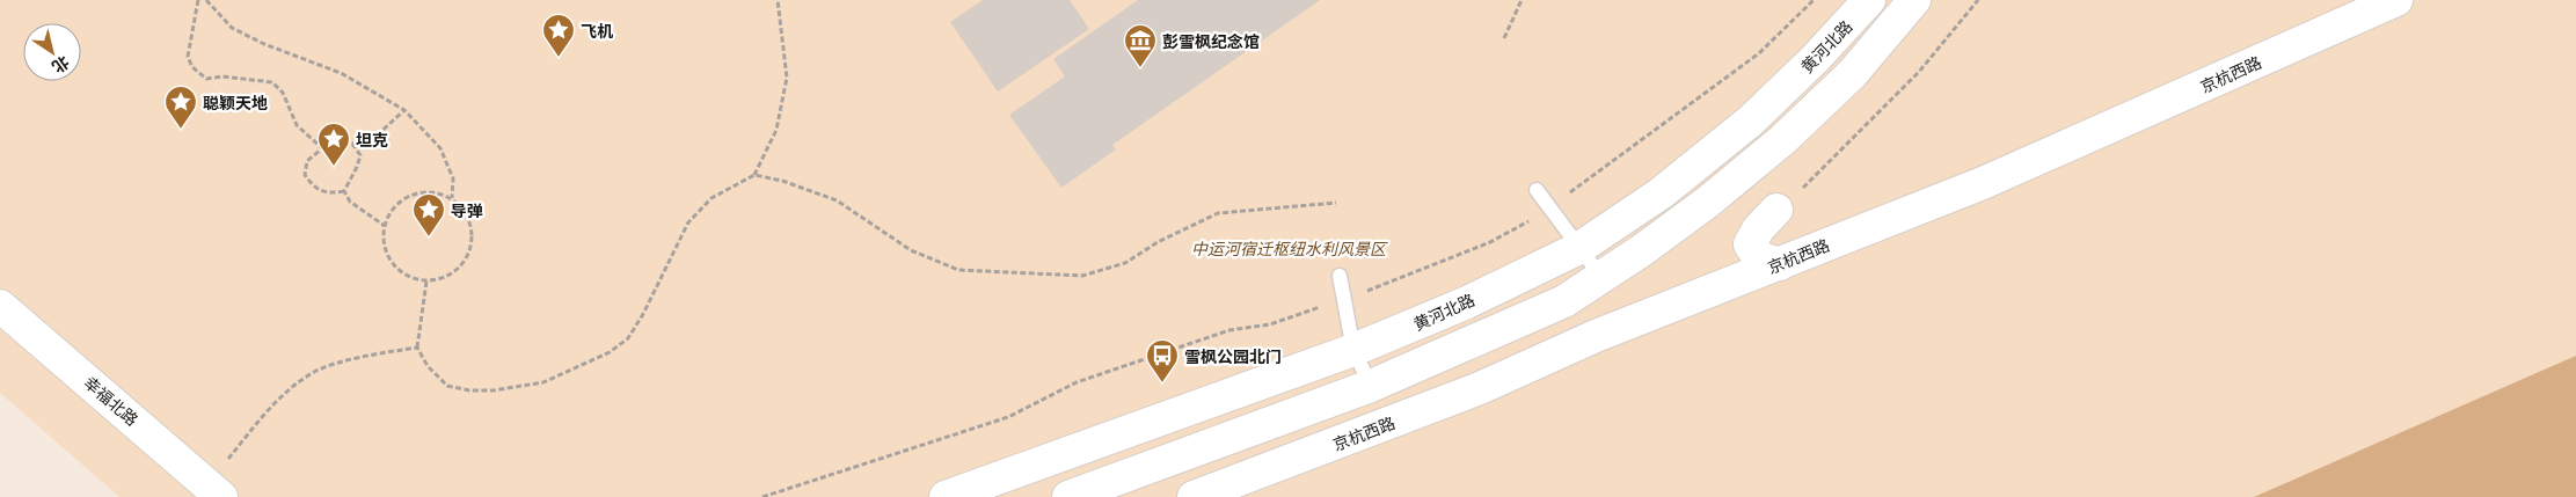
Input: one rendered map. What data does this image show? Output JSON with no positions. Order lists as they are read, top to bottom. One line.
{"streets":{"main road":["黄河北路","京杭西路","幸福北路"]},"parks":["中运河宿迁枢纽水利风景区"],"places":{"place":["飞机","聪颖天地","坦克","导弹"],"museum":["彭雪枫纪念馆"],"bus stop":["雪枫公园北门"]},"north":"bottom right"}
